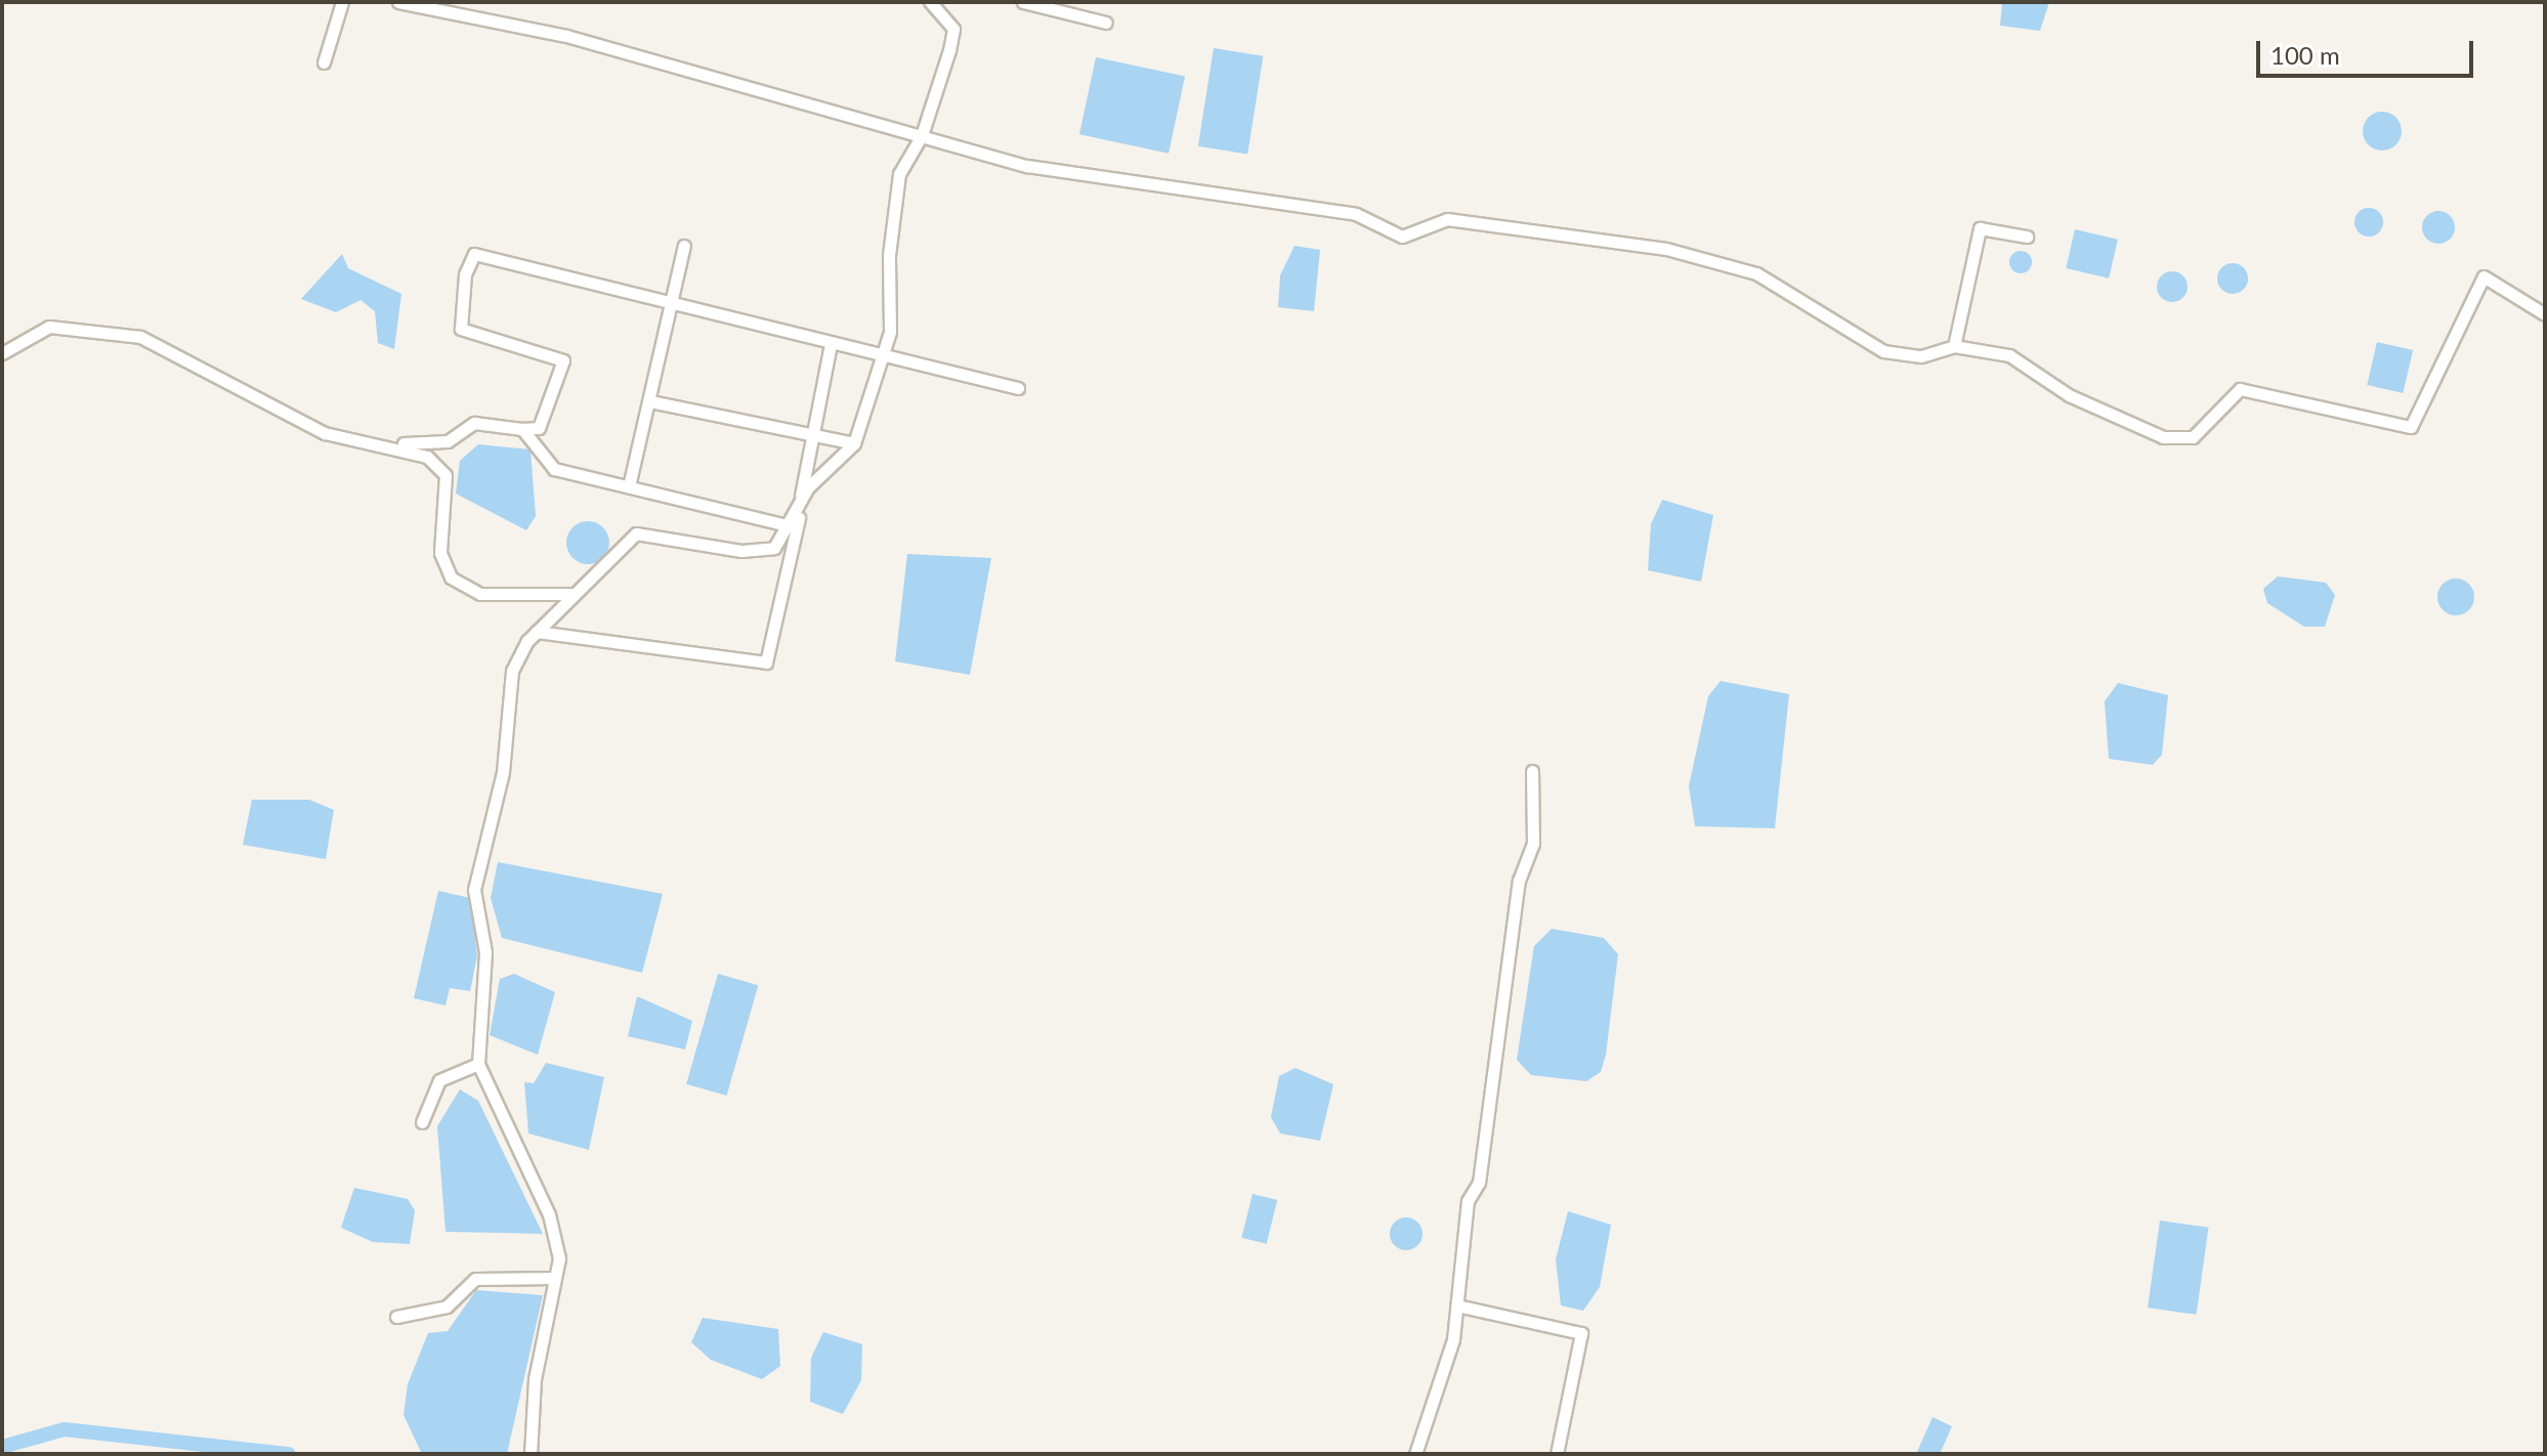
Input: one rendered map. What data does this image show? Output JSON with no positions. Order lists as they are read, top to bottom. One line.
{"scale_bar":"100 m"}
